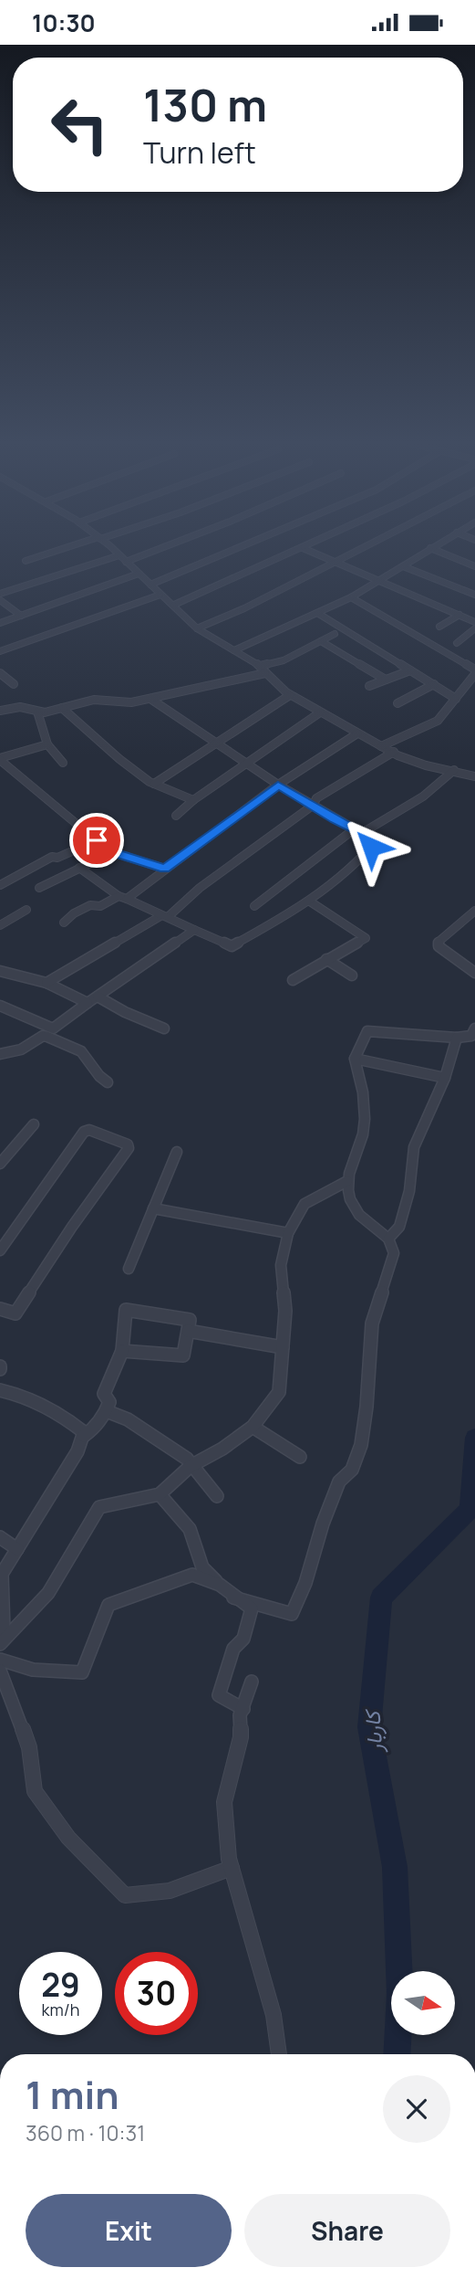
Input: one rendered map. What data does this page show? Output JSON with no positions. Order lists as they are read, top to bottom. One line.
{"water":["کاربار"],"north":"right","page":{"status":"10:30","turn":["130 m","Turn left"],"speed":"29 km/h","limit":"30","heading":["1 min","360 m · 10:31"],"buttons":["Exit","Share"]}}
